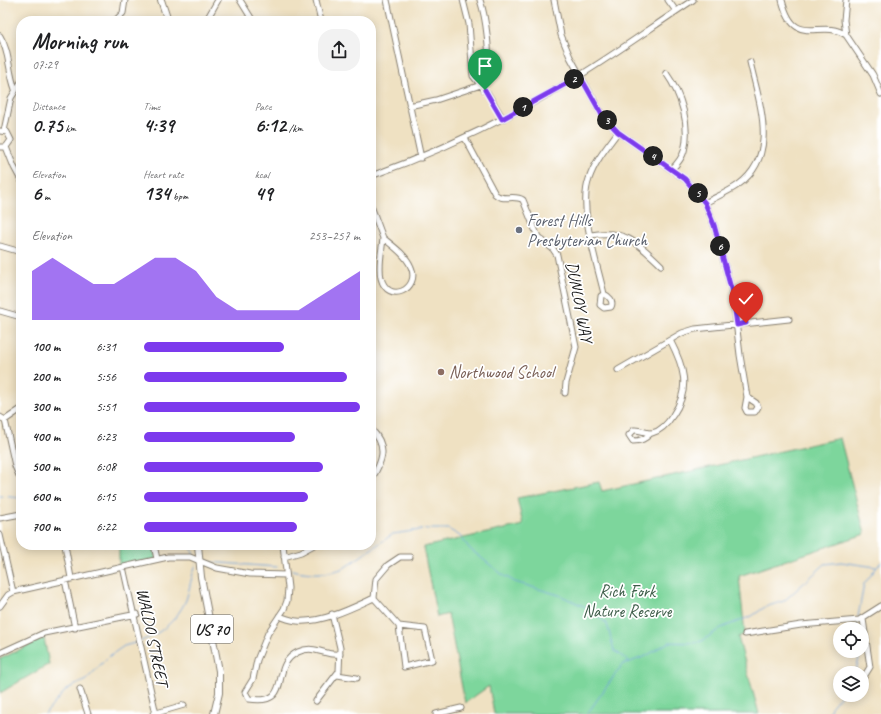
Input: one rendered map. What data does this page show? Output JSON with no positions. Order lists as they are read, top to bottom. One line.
{"streets":{"main road":["US 70"],"street":["DUNLOY WAY","WALDO STREET"]},"parks":["Rich Fork Nature Reserve"],"places":["Forest Hills Presbyterian Church","Northwood School"],"page":{"heading":["Morning run","07:29"],"pins":["2","1","3","4","5","6"],"stats":[["Distance","0.75 km"],["Time","4:39"],["Pace","6:12 /km"],["Elevation","6 m"],["Heart rate","134 bpm"],["kcal","49"]],"chart":["Elevation","253–257 m"],"list":[{"name":"100 m","note":"6:31"},{"name":"200 m","note":"5:56"},{"name":"300 m","note":"5:51"},{"name":"400 m","note":"6:23"},{"name":"500 m","note":"6:08"},{"name":"600 m","note":"6:15"},{"name":"700 m","note":"6:22"}]}}
